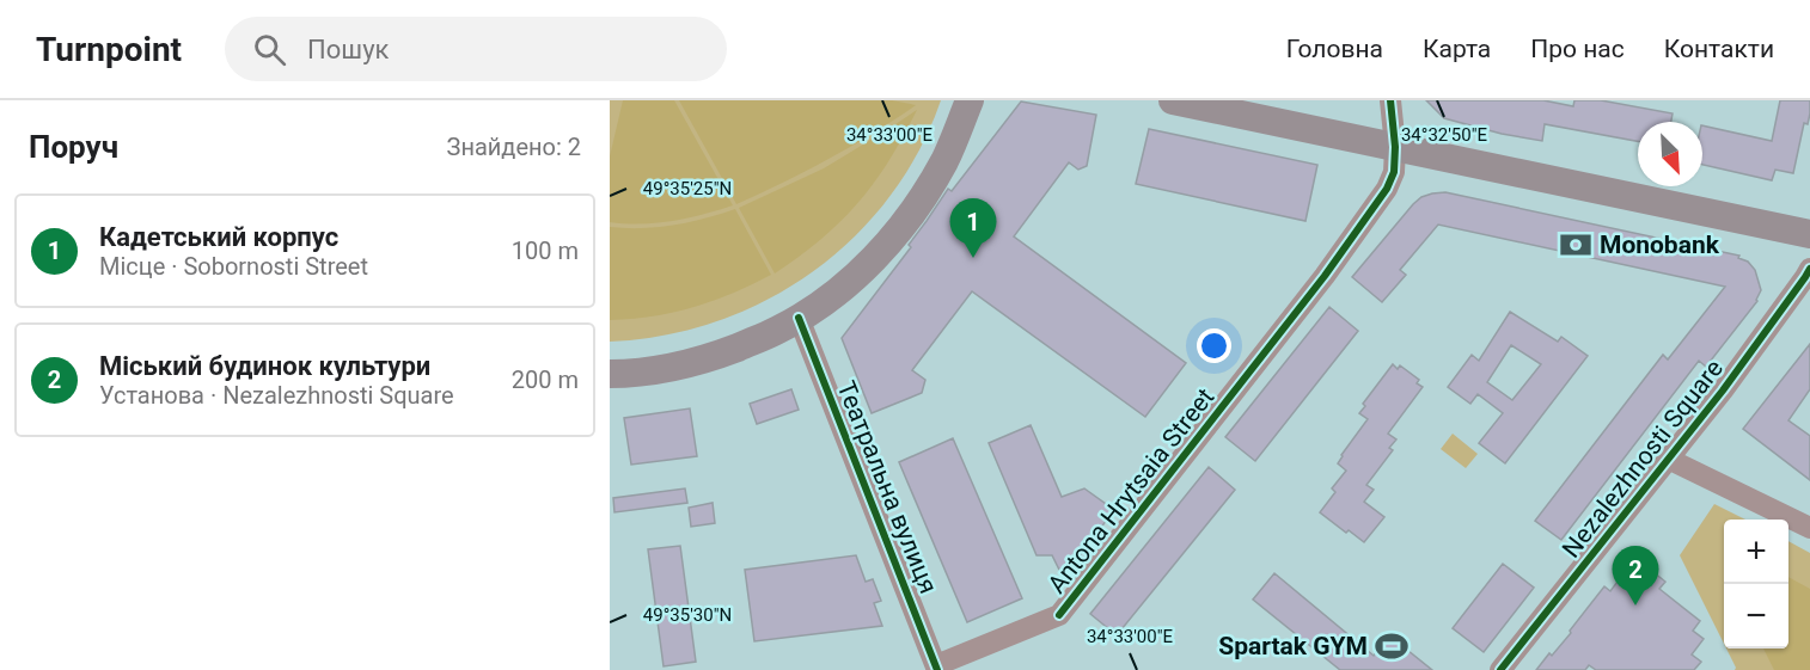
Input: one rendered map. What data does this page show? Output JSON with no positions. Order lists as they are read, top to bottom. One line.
{"streets":{"street":["Nezalezhnosti Square","Театральна вулиця","Antona Hrytsaia Street"]},"crossings":[["Театральна вулиця","Antona Hrytsaia Street"]],"places":{"bank":["Monobank"],"sports":["Spartak GYM"]},"north":"bottom right","page":{"header":"Turnpoint","search":"Пошук","nav":["Головна","Карта","Про нас","Контакти"],"heading":["Поруч","Знайдено: 2"],"list":[{"mark":"1","name":"Кадетський корпус","note":"Місце · Sobornosti Street","value":"100 m"},{"mark":"2","name":"Міський будинок культури","note":"Установа · Nezalezhnosti Square","value":"200 m"}],"pins":["1","2"],"map_buttons":["+","−"]},"coordinates":["34°33'00\"E","34°32'50\"E","49°35'25\"N","49°35'30\"N"]}
